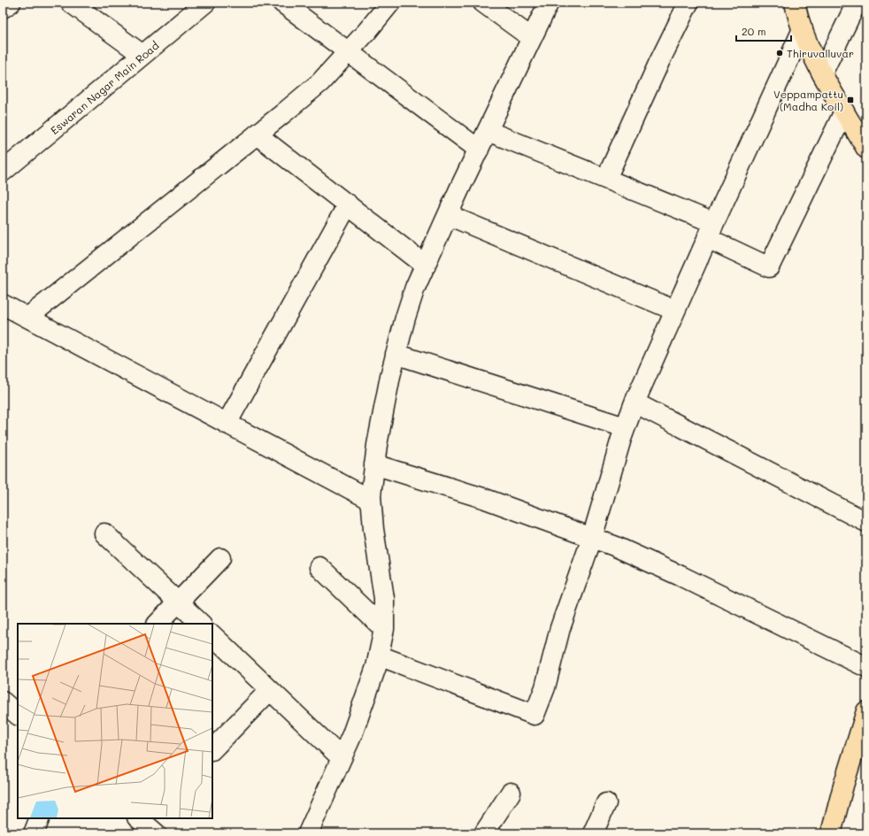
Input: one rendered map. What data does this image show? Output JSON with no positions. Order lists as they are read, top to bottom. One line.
{"streets":{"street":["Eswaran Nagar Main Road"]},"places":{"other":["Thiruvalluvar"],"transit":["Veppampattu (Madha Koil)"]},"scale_bar":"20 m"}
